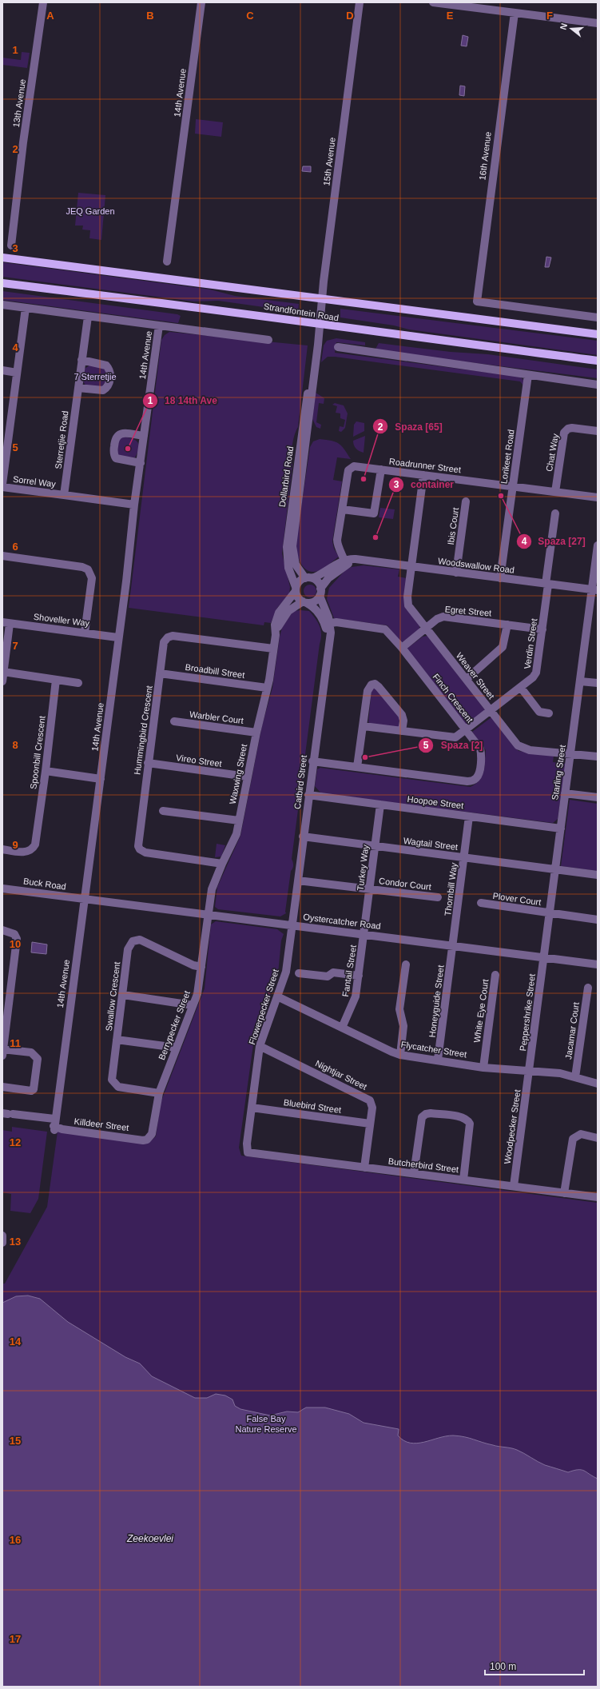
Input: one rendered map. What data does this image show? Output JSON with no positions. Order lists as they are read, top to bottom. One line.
{"streets":{"main road":["Strandfontein Road"],"street":["14th Avenue","13th Avenue","16th Avenue","15th Avenue","Sterretjie Road","Chat Way","Lorikeet Road","Roadrunner Street","Dollarbird Road","Sorrel Way","Ibis Court","Woodswallow Road","Egret Street","Shoveller Way","Verdin Street","Broadbill Street","Weaver Street","Finch Crescent","Warbler Court","Hummingbird Crescent","Spoonbill Crescent","Vireo Street","Starling Street","Waxwing Street","Catbird Street","Hoopoe Street","Wagtail Street","Turkey Way","Buck Road","Condor Court","Thornbill Way","Plover Court","Oystercatcher Road","Fantail Street","Swallow Crescent","Honeyguide Street","Flowerpecker Street","White Eye Court","Peppershrike Street","Berrypecker Street","Jacamar Court","Flycatcher Street","Nightjar Street","Bluebird Street","Killdeer Street","Woodpecker Street","Butcherbird Street"]},"crossings":[["14th Avenue","Shoveller Way"],["14th Avenue","Buck Road"],["14th Avenue","Oystercatcher Road"],["14th Avenue","Killdeer Street"],["15th Avenue","Strandfontein Road"],["15th Avenue","Dollarbird Road"],["Strandfontein Road","Dollarbird Road"],["Sterretjie Road","Sorrel Way"],["Chat Way","Roadrunner Street"],["Lorikeet Road","Roadrunner Street"],["Lorikeet Road","Woodswallow Road"],["Roadrunner Street","Woodswallow Road"],["Roadrunner Street","Weaver Street"],["Dollarbird Road","Woodswallow Road"],["Dollarbird Road","Waxwing Street"],["Dollarbird Road","Catbird Street"],["Ibis Court","Woodswallow Road"],["Woodswallow Road","Verdin Street"],["Woodswallow Road","Weaver Street"],["Woodswallow Road","Starling Street"],["Woodswallow Road","Waxwing Street"],["Woodswallow Road","Catbird Street"],["Egret Street","Verdin Street"],["Egret Street","Weaver Street"],["Egret Street","Finch Crescent"],["Verdin Street","Weaver Street"],["Verdin Street","Finch Crescent"],["Broadbill Street","Hummingbird Crescent"],["Broadbill Street","Waxwing Street"],["Weaver Street","Starling Street"],["Finch Crescent","Catbird Street"],["Warbler Court","Waxwing Street"],["Hummingbird Crescent","Vireo Street"],["Hummingbird Crescent","Waxwing Street"],["Vireo Street","Waxwing Street"],["Starling Street","Hoopoe Street"],["Starling Street","Wagtail Street"],["Starling Street","Plover Court"],["Starling Street","Oystercatcher Road"],["Starling Street","Peppershrike Street"],["Waxwing Street","Catbird Street"],["Waxwing Street","Oystercatcher Road"],["Waxwing Street","Berrypecker Street"],["Catbird Street","Hoopoe Street"],["Catbird Street","Wagtail Street"],["Catbird Street","Condor Court"],["Catbird Street","Oystercatcher Road"],["Catbird Street","Flowerpecker Street"],["Hoopoe Street","Turkey Way"],["Hoopoe Street","Thornbill Way"],["Wagtail Street","Turkey Way"],["Wagtail Street","Thornbill Way"],["Turkey Way","Condor Court"],["Turkey Way","Oystercatcher Road"],["Turkey Way","Fantail Street"],["Buck Road","Oystercatcher Road"],["Thornbill Way","Oystercatcher Road"],["Thornbill Way","Honeyguide Street"],["Oystercatcher Road","Fantail Street"],["Oystercatcher Road","Honeyguide Street"],["Oystercatcher Road","Flowerpecker Street"],["Oystercatcher Road","Peppershrike Street"],["Oystercatcher Road","Berrypecker Street"],["Fantail Street","Flycatcher Street"],["Swallow Crescent","Berrypecker Street"],["Honeyguide Street","Flycatcher Street"],["Flowerpecker Street","Flycatcher Street"],["Flowerpecker Street","Nightjar Street"],["Flowerpecker Street","Bluebird Street"],["Flowerpecker Street","Butcherbird Street"],["White Eye Court","Flycatcher Street"],["Peppershrike Street","Flycatcher Street"],["Peppershrike Street","Woodpecker Street"],["Berrypecker Street","Killdeer Street"],["Jacamar Court","Flycatcher Street"],["Flycatcher Street","Woodpecker Street"],["Nightjar Street","Bluebird Street"],["Nightjar Street","Butcherbird Street"],["Woodpecker Street","Butcherbird Street"]],"water":["Zeekoevlei"],"parks":["JEQ Garden","7 Sterretjie","False Bay Nature Reserve"],"places":["18 14th Ave","Spaza [65]","Spaza [27]","container","Spaza [2]"],"scale_bar":"100 m","north":"left","grid":{"columns":["A","B","C","D","E","F"],"rows":["1","2","3","4","5","6","7","8","9","10","11","12","13","14","15","16","17"]}}
